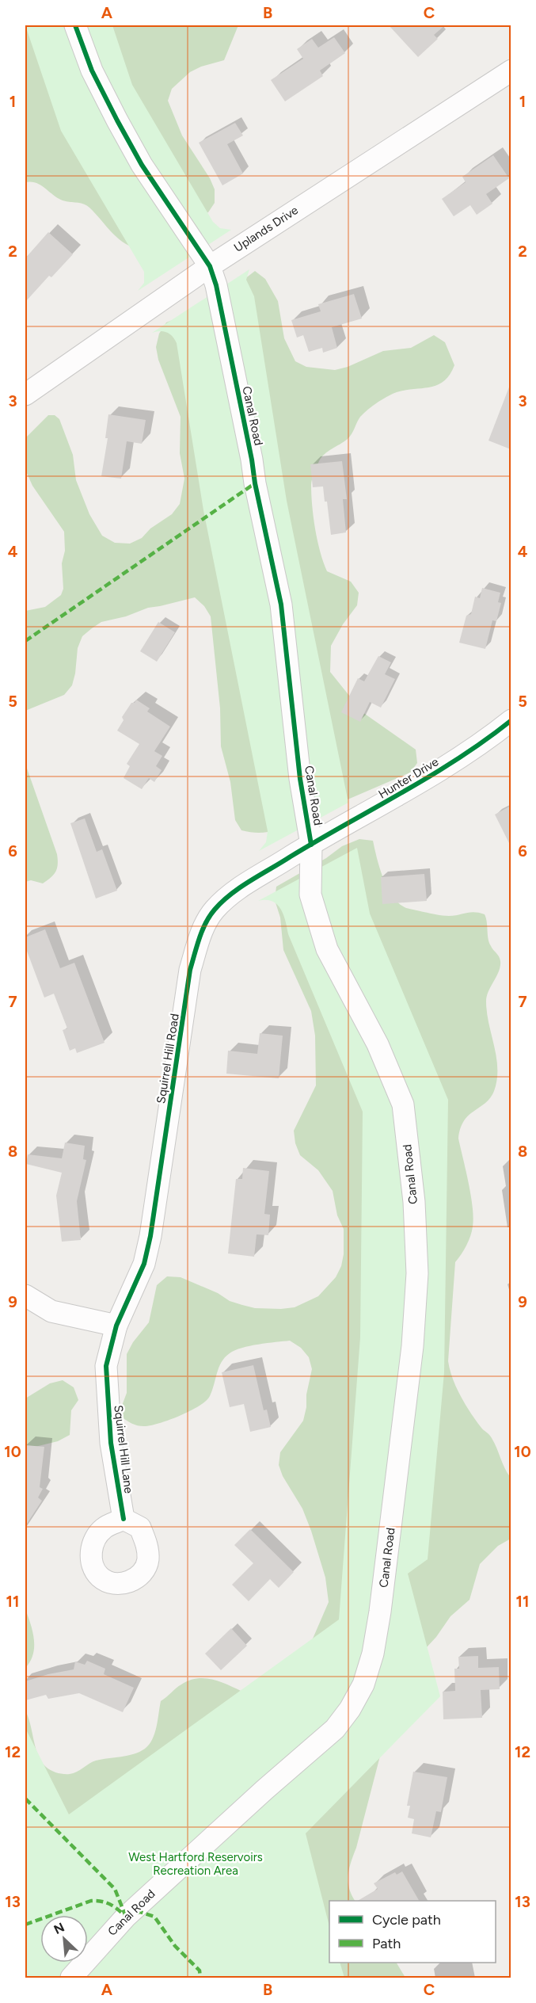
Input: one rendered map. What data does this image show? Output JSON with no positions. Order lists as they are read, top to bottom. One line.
{"streets":{"street":["Uplands Drive","Canal Road","Hunter Drive","Squirrel Hill Road","Squirrel Hill Lane"]},"crossings":[["Uplands Drive","Canal Road"],["Canal Road","Hunter Drive"],["Canal Road","Squirrel Hill Road"],["Hunter Drive","Squirrel Hill Road"],["Squirrel Hill Road","Squirrel Hill Lane"]],"parks":["West Hartford Reservoirs Recreation Area"],"legend":["Cycle path","Path"],"north":"top left","grid":{"columns":["A","B","C"],"rows":["1","2","3","4","5","6","7","8","9","10","11","12","13"]}}
